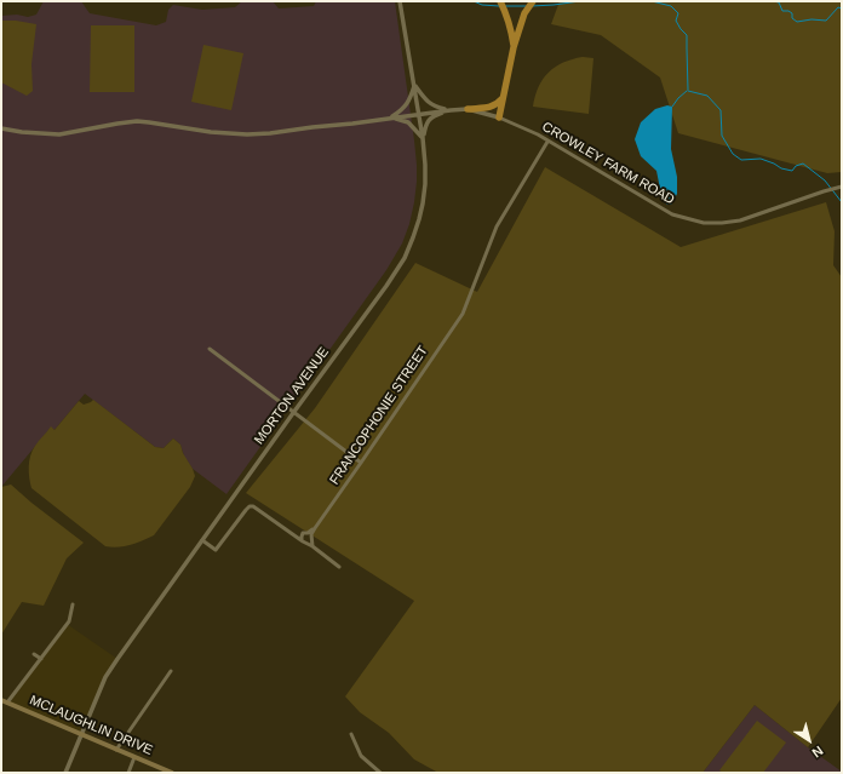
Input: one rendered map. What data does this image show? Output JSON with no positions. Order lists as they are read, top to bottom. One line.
{"streets":{"main road":["MCLAUGHLIN DRIVE"],"street":["CROWLEY FARM ROAD","MORTON AVENUE","FRANCOPHONIE STREET"]},"crossings":[["CROWLEY FARM ROAD","MORTON AVENUE"],["CROWLEY FARM ROAD","FRANCOPHONIE STREET"],["MORTON AVENUE","MCLAUGHLIN DRIVE"]],"north":"bottom right"}
